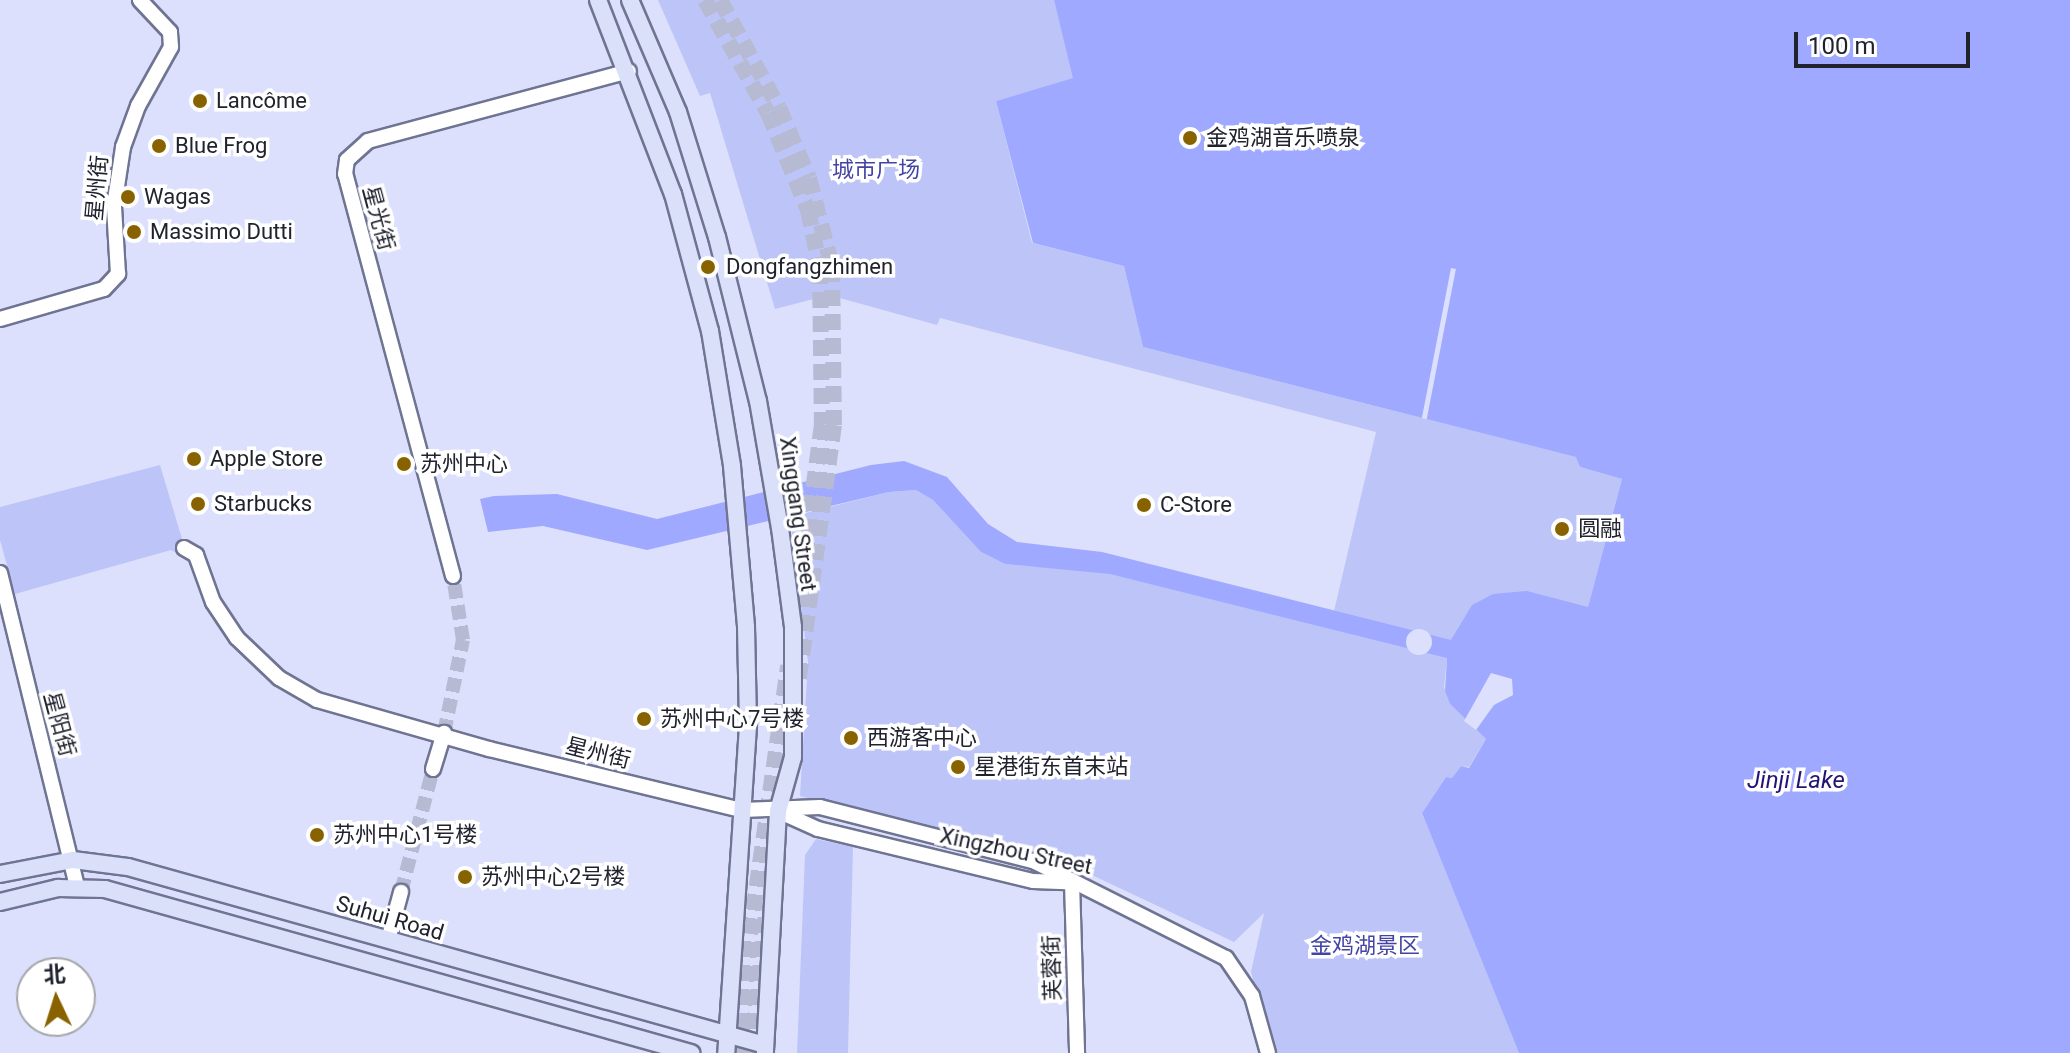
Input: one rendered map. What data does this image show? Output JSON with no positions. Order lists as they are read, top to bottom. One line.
{"streets":{"main road":["Xinggang Street","Suhui Road"],"street":["星州街","星光街","星阳街","Xingzhou Street","芙蓉街"]},"crossings":[["星州街","Xinggang Street"],["星州街","Xingzhou Street"],["星州街","芙蓉街"],["Xinggang Street","Xingzhou Street"],["Xinggang Street","Suhui Road"],["星阳街","Suhui Road"],["Xingzhou Street","芙蓉街"]],"water":["Jinji Lake"],"parks":["城市广场","金鸡湖景区"],"places":["Lancôme","金鸡湖音乐喷泉","Blue Frog","Wagas","Massimo Dutti","Dongfangzhimen","Apple Store","苏州中心","Starbucks","C-Store","圆融","苏州中心7号楼","西游客中心","星港街东首末站","苏州中心1号楼","苏州中心2号楼"],"scale_bar":"100 m","north":"top"}
